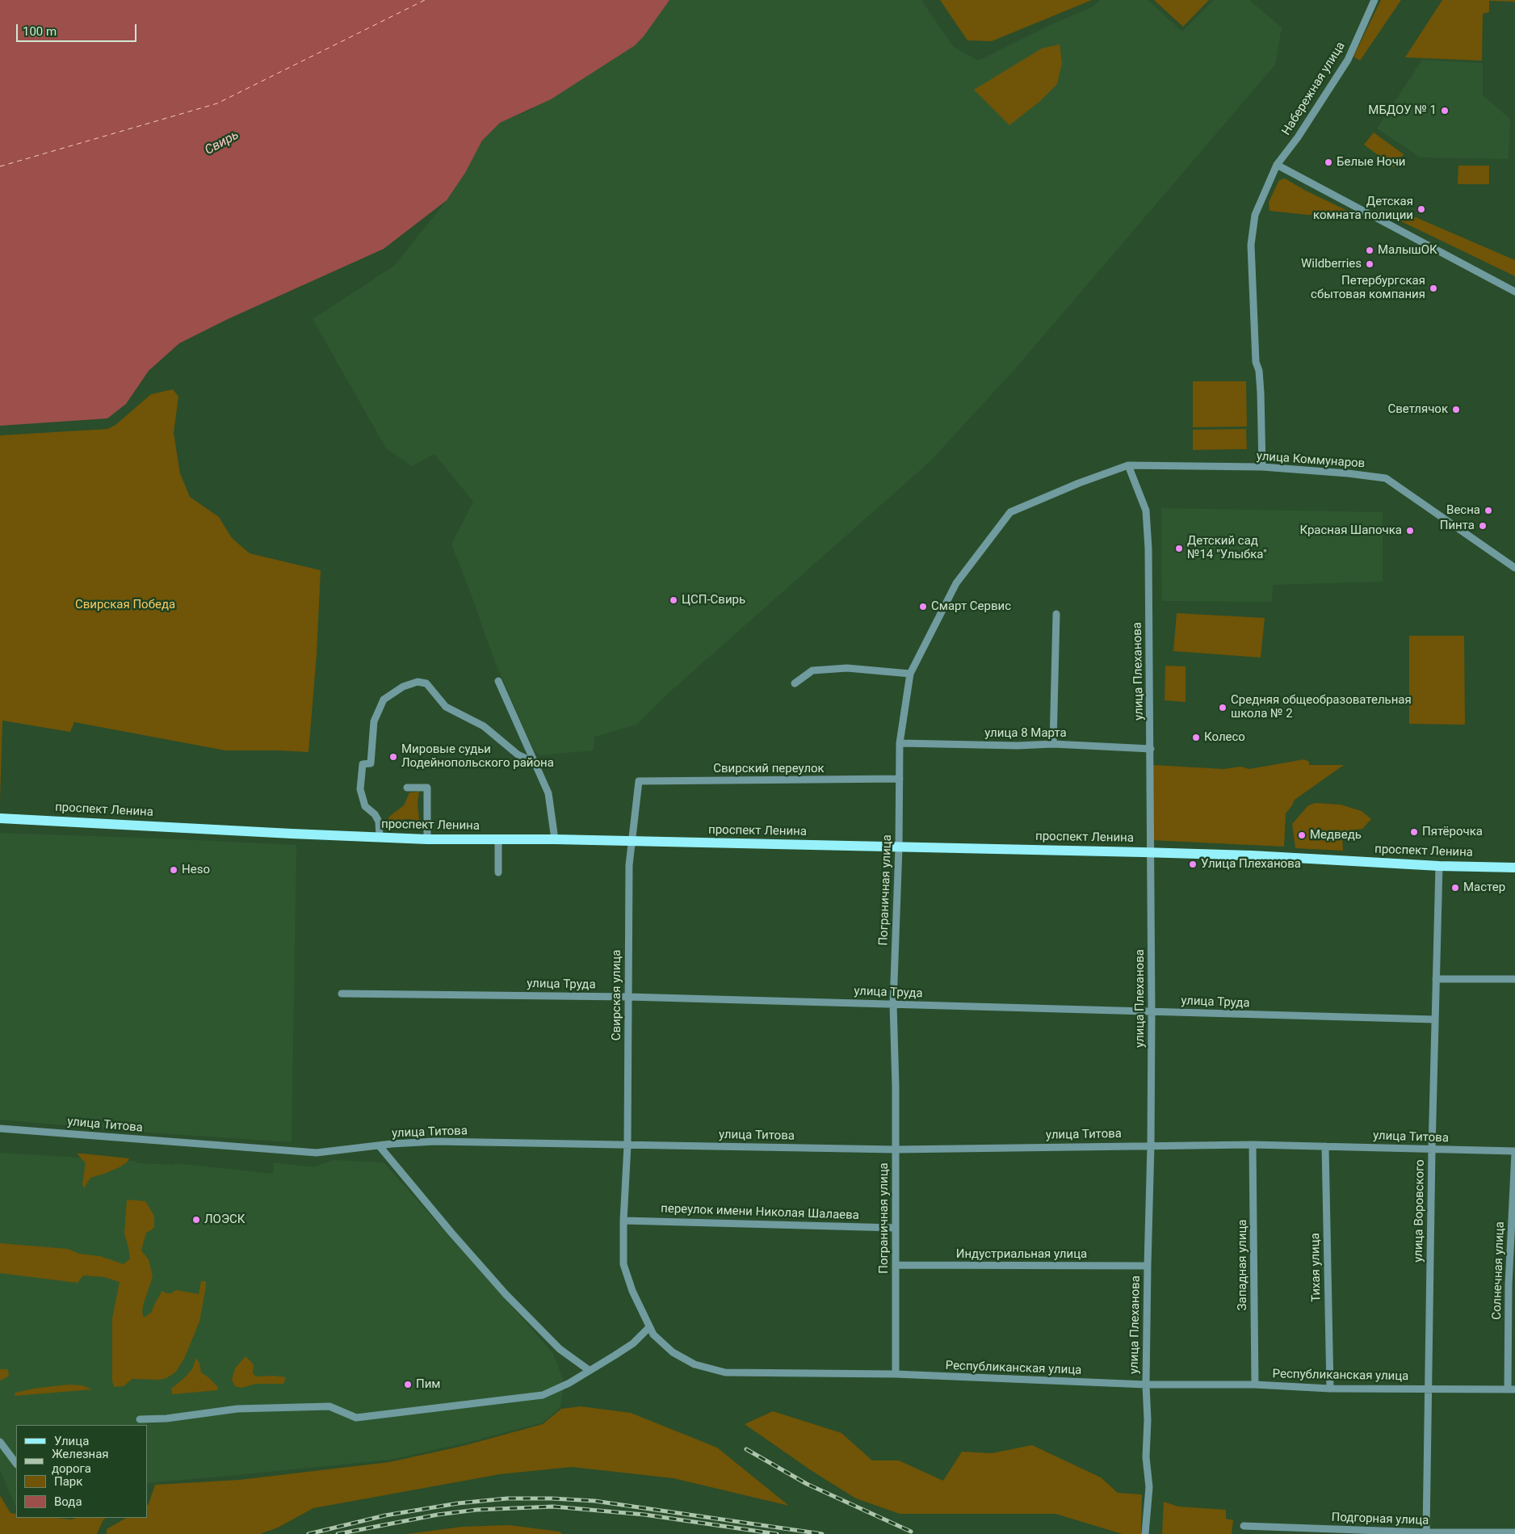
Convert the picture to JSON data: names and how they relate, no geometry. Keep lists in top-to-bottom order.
{
  "streets": {
    "main road": ["проспект Ленина"],
    "street": [
      "Набережная улица",
      "улица Коммунаров",
      "улица Плеханова",
      "улица 8 Марта",
      "Свирский переулок",
      "Пограничная улица",
      "улица Труда",
      "Свирская улица",
      "улица Титова",
      "улица Воровского",
      "переулок имени Николая Шалаева",
      "Индустриальная улица",
      "Западная улица",
      "Тихая улица",
      "Солнечная улица",
      "Республиканская улица",
      "Подгорная улица"
    ]
  },
  "crossings": [
    ["Набережная улица", "улица Коммунаров"],
    ["улица Коммунаров", "улица Плеханова"],
    ["улица Коммунаров", "Пограничная улица"],
    ["улица Плеханова", "улица 8 Марта"],
    ["улица Плеханова", "проспект Ленина"],
    ["улица Плеханова", "улица Труда"],
    ["улица Плеханова", "улица Титова"],
    ["улица Плеханова", "Индустриальная улица"],
    ["улица Плеханова", "Республиканская улица"],
    ["улица 8 Марта", "Пограничная улица"],
    ["Свирский переулок", "Пограничная улица"],
    ["Свирский переулок", "Свирская улица"],
    ["проспект Ленина", "Пограничная улица"],
    ["проспект Ленина", "Свирская улица"],
    ["проспект Ленина", "улица Воровского"],
    ["Пограничная улица", "улица Труда"],
    ["Пограничная улица", "улица Титова"],
    ["Пограничная улица", "переулок имени Николая Шалаева"],
    ["Пограничная улица", "Индустриальная улица"],
    ["Пограничная улица", "Республиканская улица"],
    ["улица Труда", "Свирская улица"],
    ["улица Труда", "улица Воровского"],
    ["Свирская улица", "улица Титова"],
    ["Свирская улица", "Республиканская улица"],
    ["улица Титова", "улица Воровского"],
    ["улица Титова", "Западная улица"],
    ["улица Титова", "Тихая улица"],
    ["улица Титова", "Солнечная улица"],
    ["улица Воровского", "Республиканская улица"],
    ["улица Воровского", "Подгорная улица"],
    ["переулок имени Николая Шалаева", "Республиканская улица"],
    ["Западная улица", "Республиканская улица"],
    ["Тихая улица", "Республиканская улица"],
    ["Солнечная улица", "Республиканская улица"]
  ],
  "water": ["Свирь"],
  "parks": ["Свирская Победа"],
  "places": [
    "МБДОУ № 1",
    "Белые Ночи",
    "Детская комната полиции",
    "МалышОК",
    "Wildberries",
    "Петербургская сбытовая компания",
    "Светлячок",
    "Весна",
    "Пинта",
    "Красная Шапочка",
    "Детский сад №14 \"Улыбка\"",
    "ЦСП-Свирь",
    "Смарт Сервис",
    "Средняя общеобразовательная школа № 2",
    "Колесо",
    "Мировые судьи Лодейнопольского района",
    "Пятёрочка",
    "Медведь",
    "Улица Плеханова",
    "Heso",
    "Мастер",
    "ЛОЭСК",
    "Пим"
  ],
  "legend": [
    "Улица",
    "Железная дорога",
    "Парк",
    "Вода"
  ],
  "scale_bar": "100 m"
}
